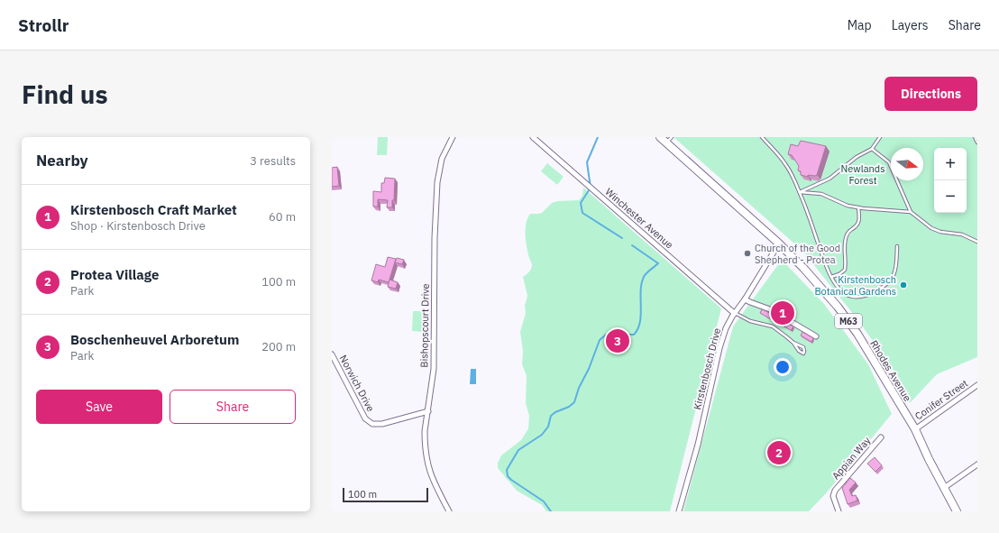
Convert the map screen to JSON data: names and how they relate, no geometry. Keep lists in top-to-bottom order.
{
  "streets": {
    "main road": ["M63", "Rhodes Avenue"],
    "street": [
      "Winchester Avenue",
      "Bishopscourt Drive",
      "Kirstenbosch Drive",
      "Norwich Drive",
      "Conifer Street",
      "Appian Way"
    ]
  },
  "crossings": [
    ["Winchester Avenue", "Kirstenbosch Drive"],
    ["Bishopscourt Drive", "Norwich Drive"],
    ["Kirstenbosch Drive", "Rhodes Avenue"],
    ["Rhodes Avenue", "Conifer Street"]
  ],
  "parks": ["Newlands Forest"],
  "places": ["Church of the Good Shepherd - Protea", "Kirstenbosch Botanical Gardens"],
  "scale_bar": "100 m",
  "north": "right",
  "page": {
    "header": "Strollr",
    "nav": ["Map", "Layers", "Share"],
    "buttons": [
      "Directions",
      ["Save", "Share"]
    ],
    "title": "Find us",
    "heading": ["Nearby", "3 results"],
    "map_buttons": ["+", "−"],
    "list": [
      {
        "mark": "1",
        "name": "Kirstenbosch Craft Market",
        "note": "Shop · Kirstenbosch Drive",
        "value": "60 m"
      },
      {
        "mark": "2",
        "name": "Protea Village",
        "note": "Park",
        "value": "100 m"
      },
      {
        "mark": "3",
        "name": "Boschenheuvel Arboretum",
        "note": "Park",
        "value": "200 m"
      }
    ],
    "pins": ["1", "3", "2"],
    "scale": "100 m"
  }
}
